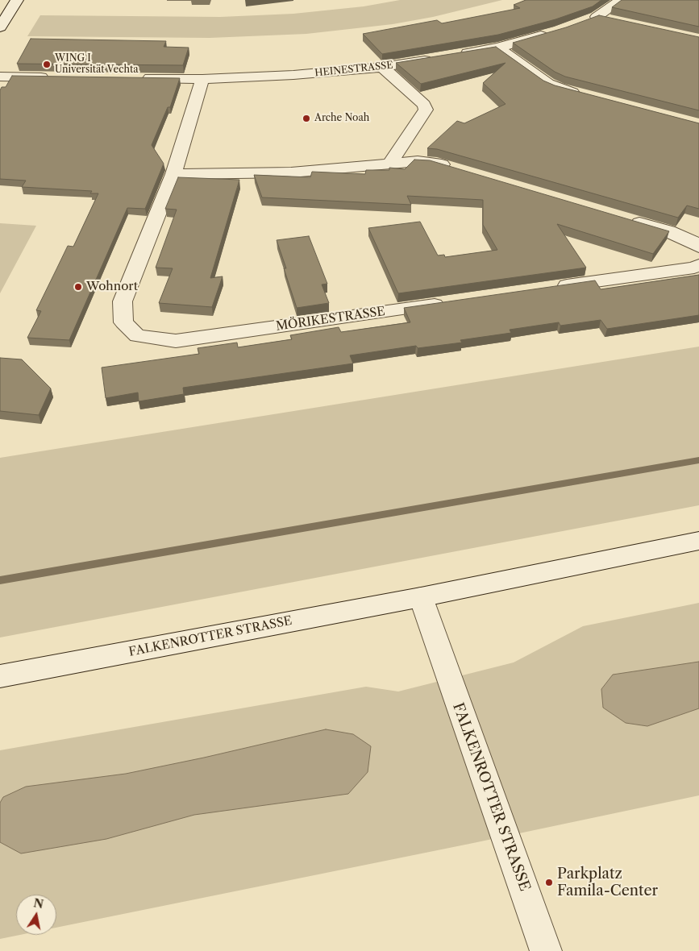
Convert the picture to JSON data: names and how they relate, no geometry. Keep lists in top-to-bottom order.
{
  "streets": {
    "street": ["HEINESTRASSE", "MÖRIKESTRASSE", "FALKENROTTER STRASSE"]
  },
  "crossings": [
    ["HEINESTRASSE", "MÖRIKESTRASSE"]
  ],
  "places": [
    "WING I Universität Vechta",
    "Arche Noah",
    "Wohnort",
    "Parkplatz Famila-Center"
  ],
  "north": "top"
}
